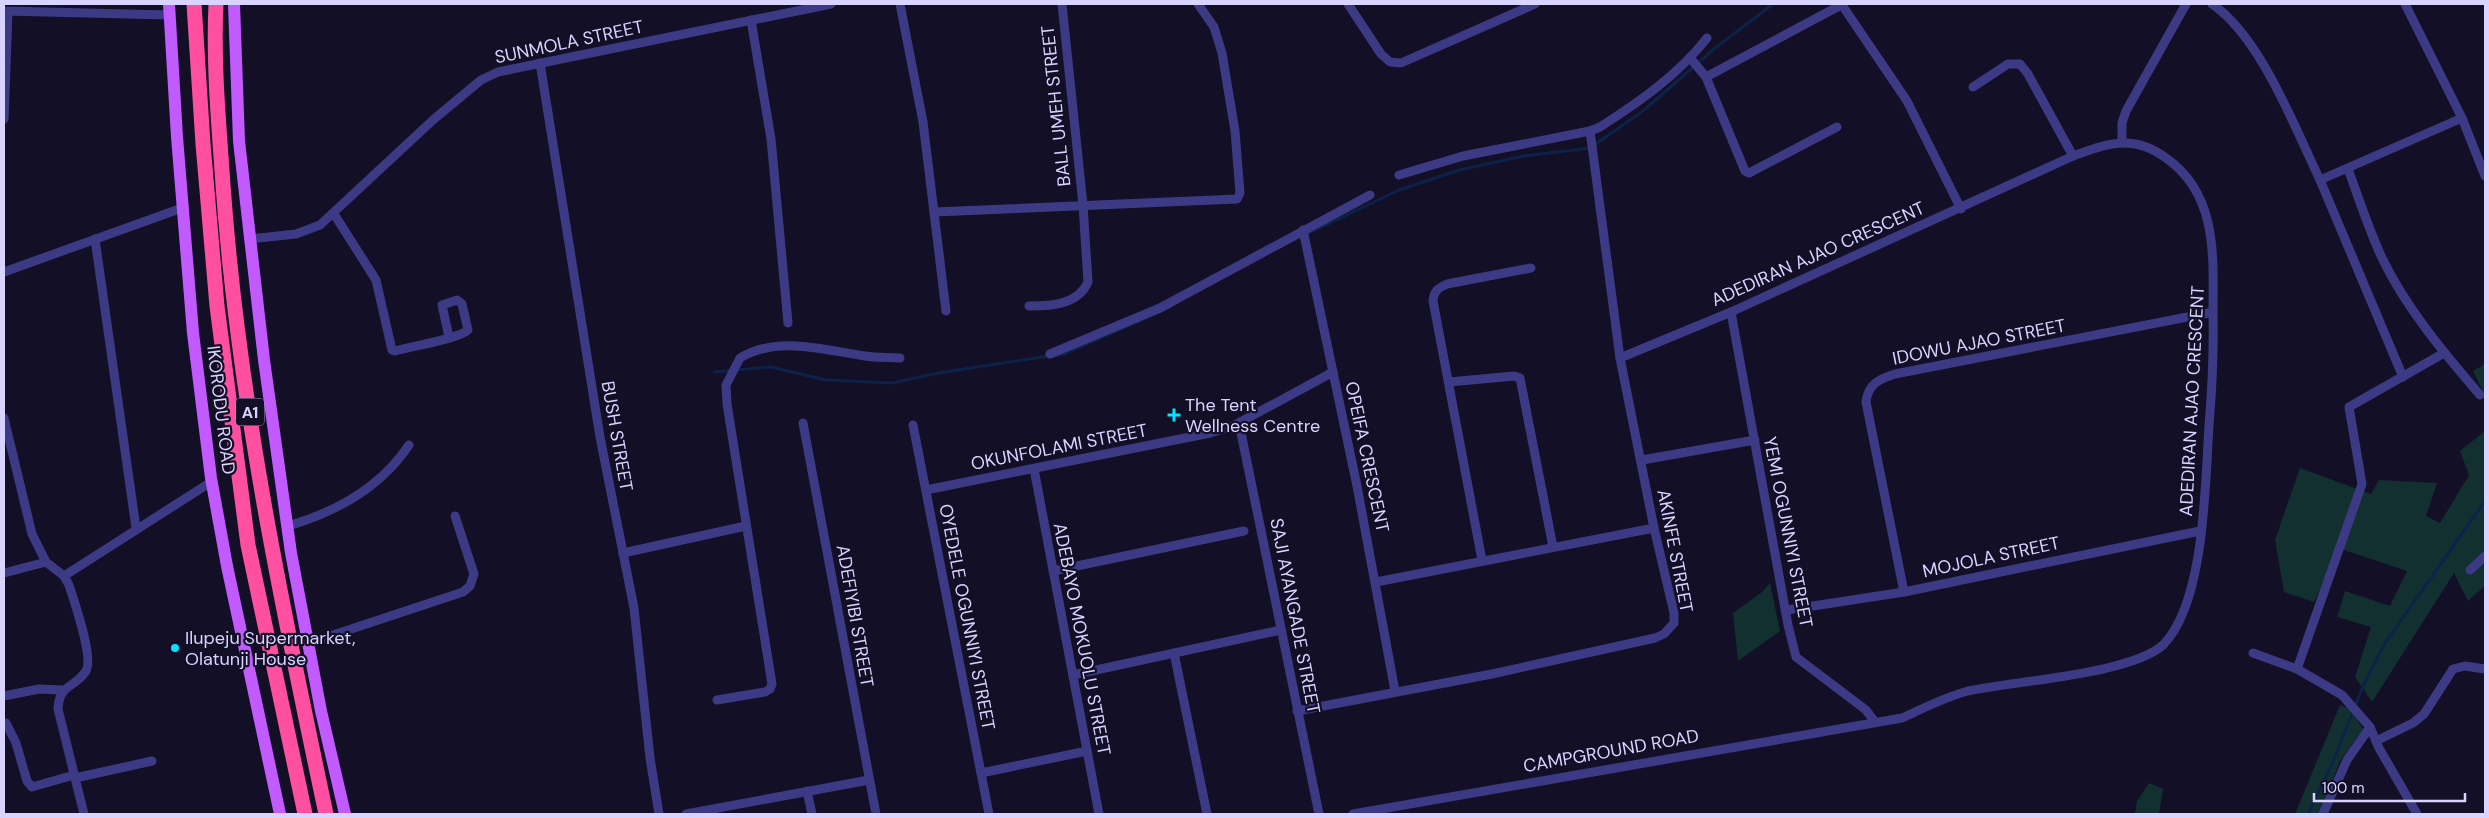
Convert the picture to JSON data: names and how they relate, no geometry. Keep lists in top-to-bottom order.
{
  "streets": {
    "highway": ["IKORODU ROAD", "A1"],
    "street": [
      "SUNMOLA STREET",
      "BALL UMEH STREET",
      "ADEDIRAN AJAO CRESCENT",
      "IDOWU AJAO STREET",
      "BUSH STREET",
      "OKUNFOLAMI STREET",
      "OPEIFA CRESCENT",
      "YEMI OGUNNIYI STREET",
      "AKINFE STREET",
      "MOJOLA STREET",
      "ADEFIYIBI STREET",
      "SAJI AYANGADE STREET",
      "OYEDELE OGUNNIYI STREET",
      "ADEBAYO MOKUOLU STREET",
      "CAMPGROUND ROAD"
    ]
  },
  "crossings": [
    ["SUNMOLA STREET", "BUSH STREET"],
    ["ADEDIRAN AJAO CRESCENT", "IDOWU AJAO STREET"],
    ["ADEDIRAN AJAO CRESCENT", "YEMI OGUNNIYI STREET"],
    ["ADEDIRAN AJAO CRESCENT", "AKINFE STREET"],
    ["ADEDIRAN AJAO CRESCENT", "MOJOLA STREET"],
    ["ADEDIRAN AJAO CRESCENT", "CAMPGROUND ROAD"],
    ["IDOWU AJAO STREET", "MOJOLA STREET"],
    ["OKUNFOLAMI STREET", "OPEIFA CRESCENT"],
    ["OKUNFOLAMI STREET", "SAJI AYANGADE STREET"],
    ["OKUNFOLAMI STREET", "OYEDELE OGUNNIYI STREET"],
    ["OKUNFOLAMI STREET", "ADEBAYO MOKUOLU STREET"],
    ["OPEIFA CRESCENT", "AKINFE STREET"],
    ["YEMI OGUNNIYI STREET", "MOJOLA STREET"],
    ["YEMI OGUNNIYI STREET", "CAMPGROUND ROAD"],
    ["AKINFE STREET", "SAJI AYANGADE STREET"]
  ],
  "places": {
    "health": ["The Tent Wellness Centre"],
    "other": ["Ilupeju Supermarket, Olatunji House"]
  },
  "scale_bar": "100 m"
}
